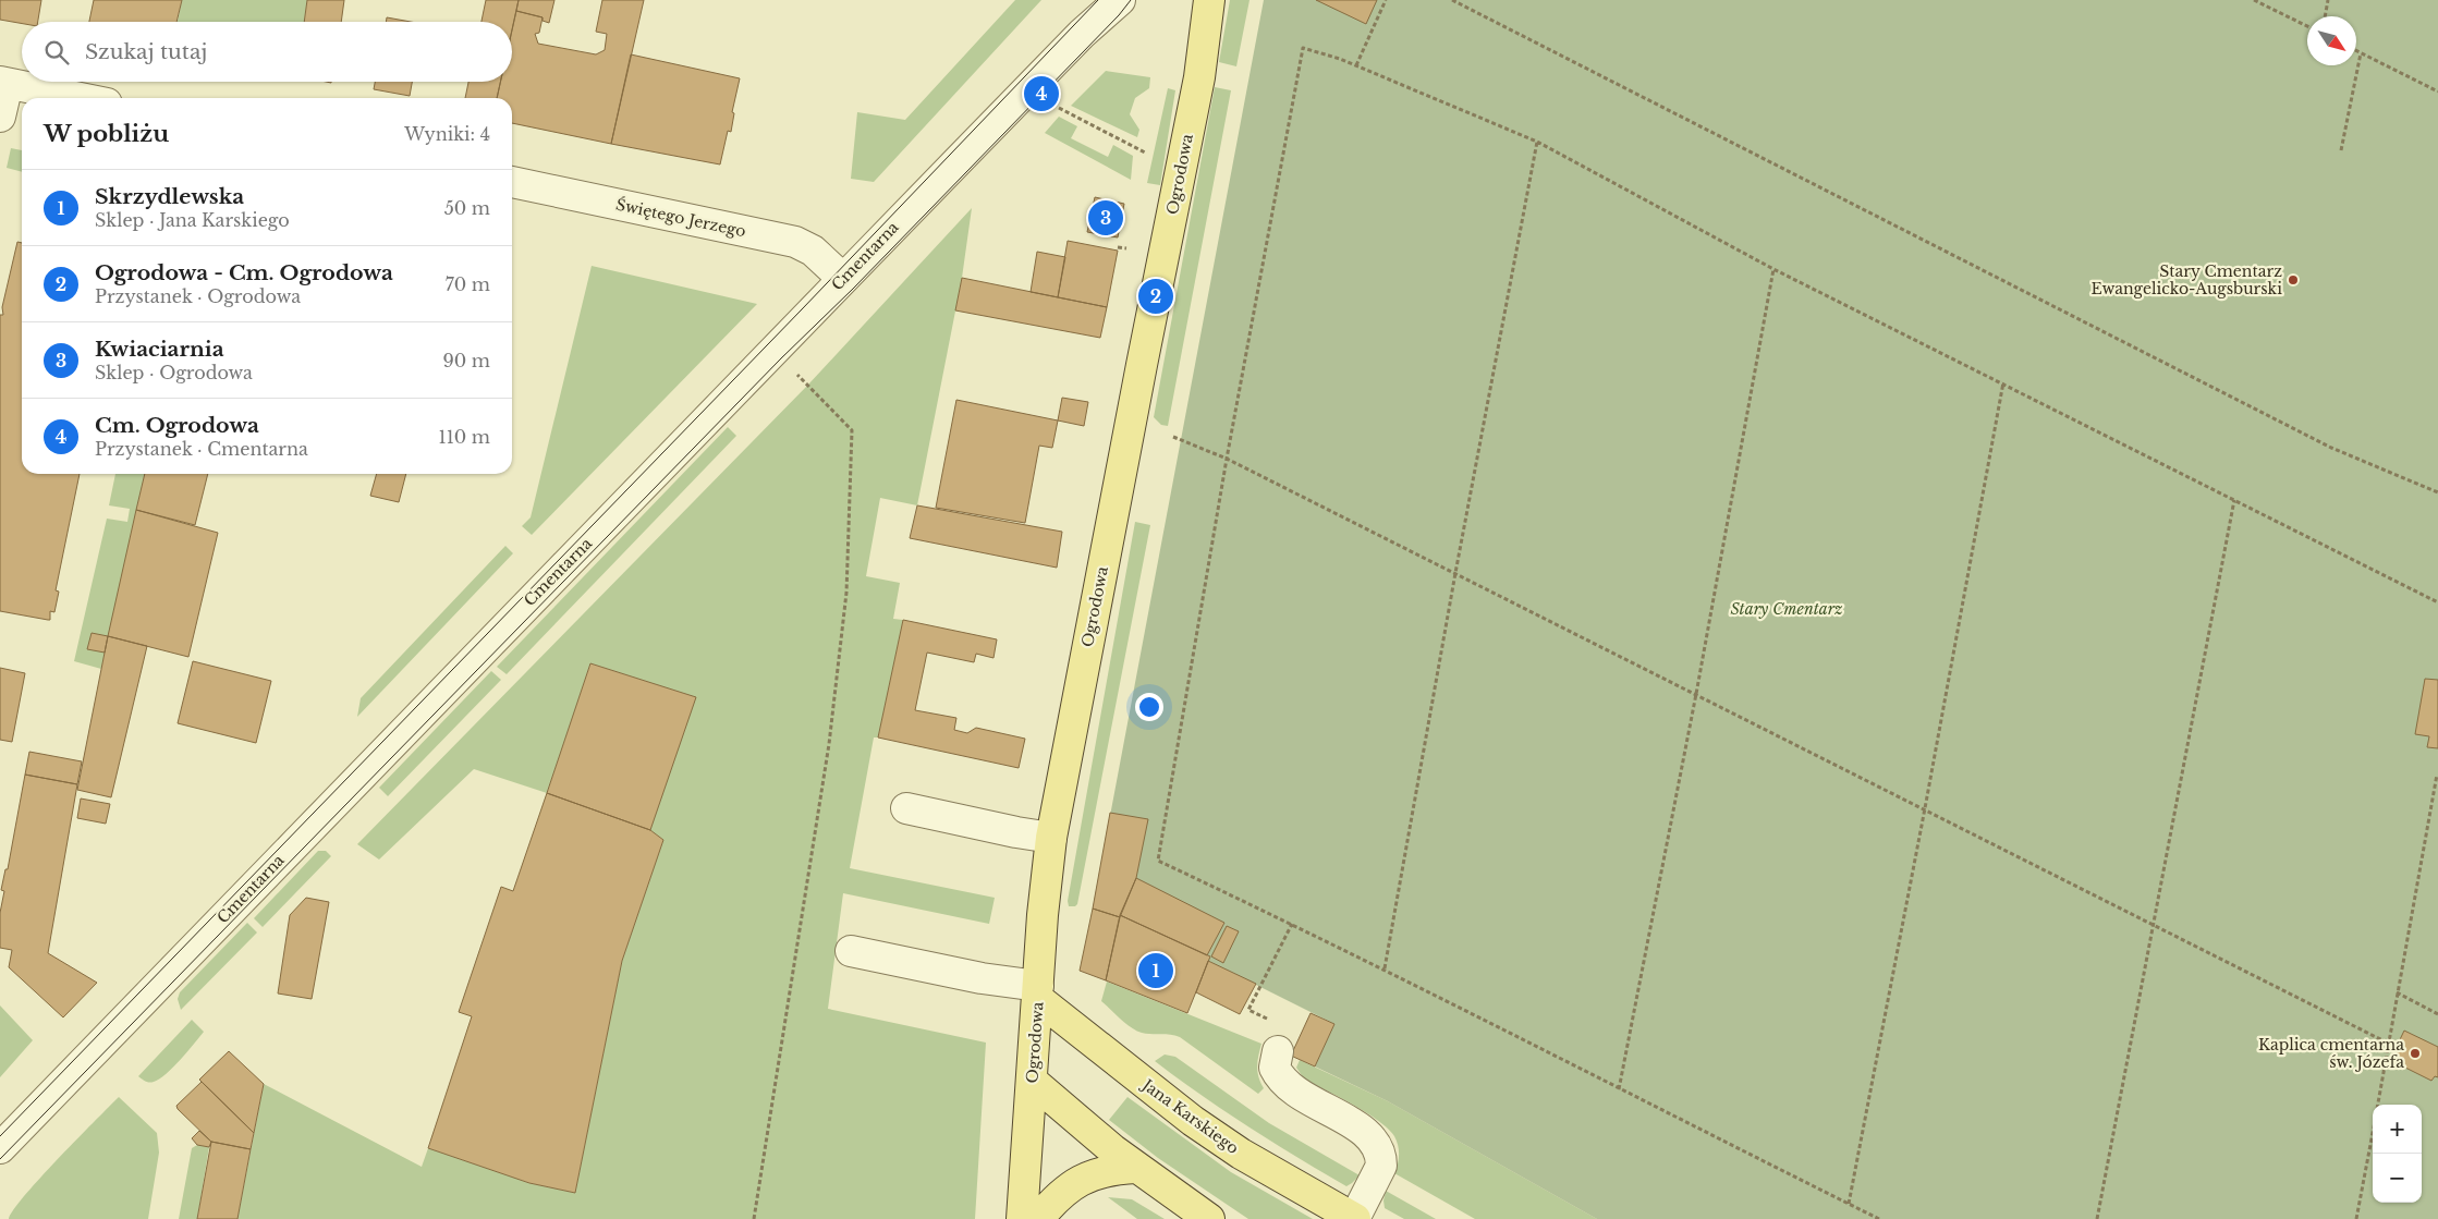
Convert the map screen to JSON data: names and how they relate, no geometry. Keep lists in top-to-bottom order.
{
  "streets": {
    "main road": ["Ogrodowa", "Jana Karskiego"],
    "street": ["Świętego Jerzego", "Cmentarna"]
  },
  "crossings": [
    ["Ogrodowa", "Jana Karskiego"],
    ["Świętego Jerzego", "Cmentarna"]
  ],
  "parks": ["Stary Cmentarz"],
  "places": ["Stary Cmentarz Ewangelicko-Augsburski", "Kaplica cmentarna św. Józefa"],
  "north": "bottom right",
  "page": {
    "search": "Szukaj tutaj",
    "pins": [
      "4",
      "3",
      "2",
      "1"
    ],
    "heading": ["W pobliżu", "Wyniki: 4"],
    "list": [
      {
        "mark": "1",
        "name": "Skrzydlewska",
        "note": "Sklep · Jana Karskiego",
        "value": "50 m"
      },
      {
        "mark": "2",
        "name": "Ogrodowa - Cm. Ogrodowa",
        "note": "Przystanek · Ogrodowa",
        "value": "70 m"
      },
      {
        "mark": "3",
        "name": "Kwiaciarnia",
        "note": "Sklep · Ogrodowa",
        "value": "90 m"
      },
      {
        "mark": "4",
        "name": "Cm. Ogrodowa",
        "note": "Przystanek · Cmentarna",
        "value": "110 m"
      }
    ],
    "map_buttons": ["+", "−"]
  }
}
